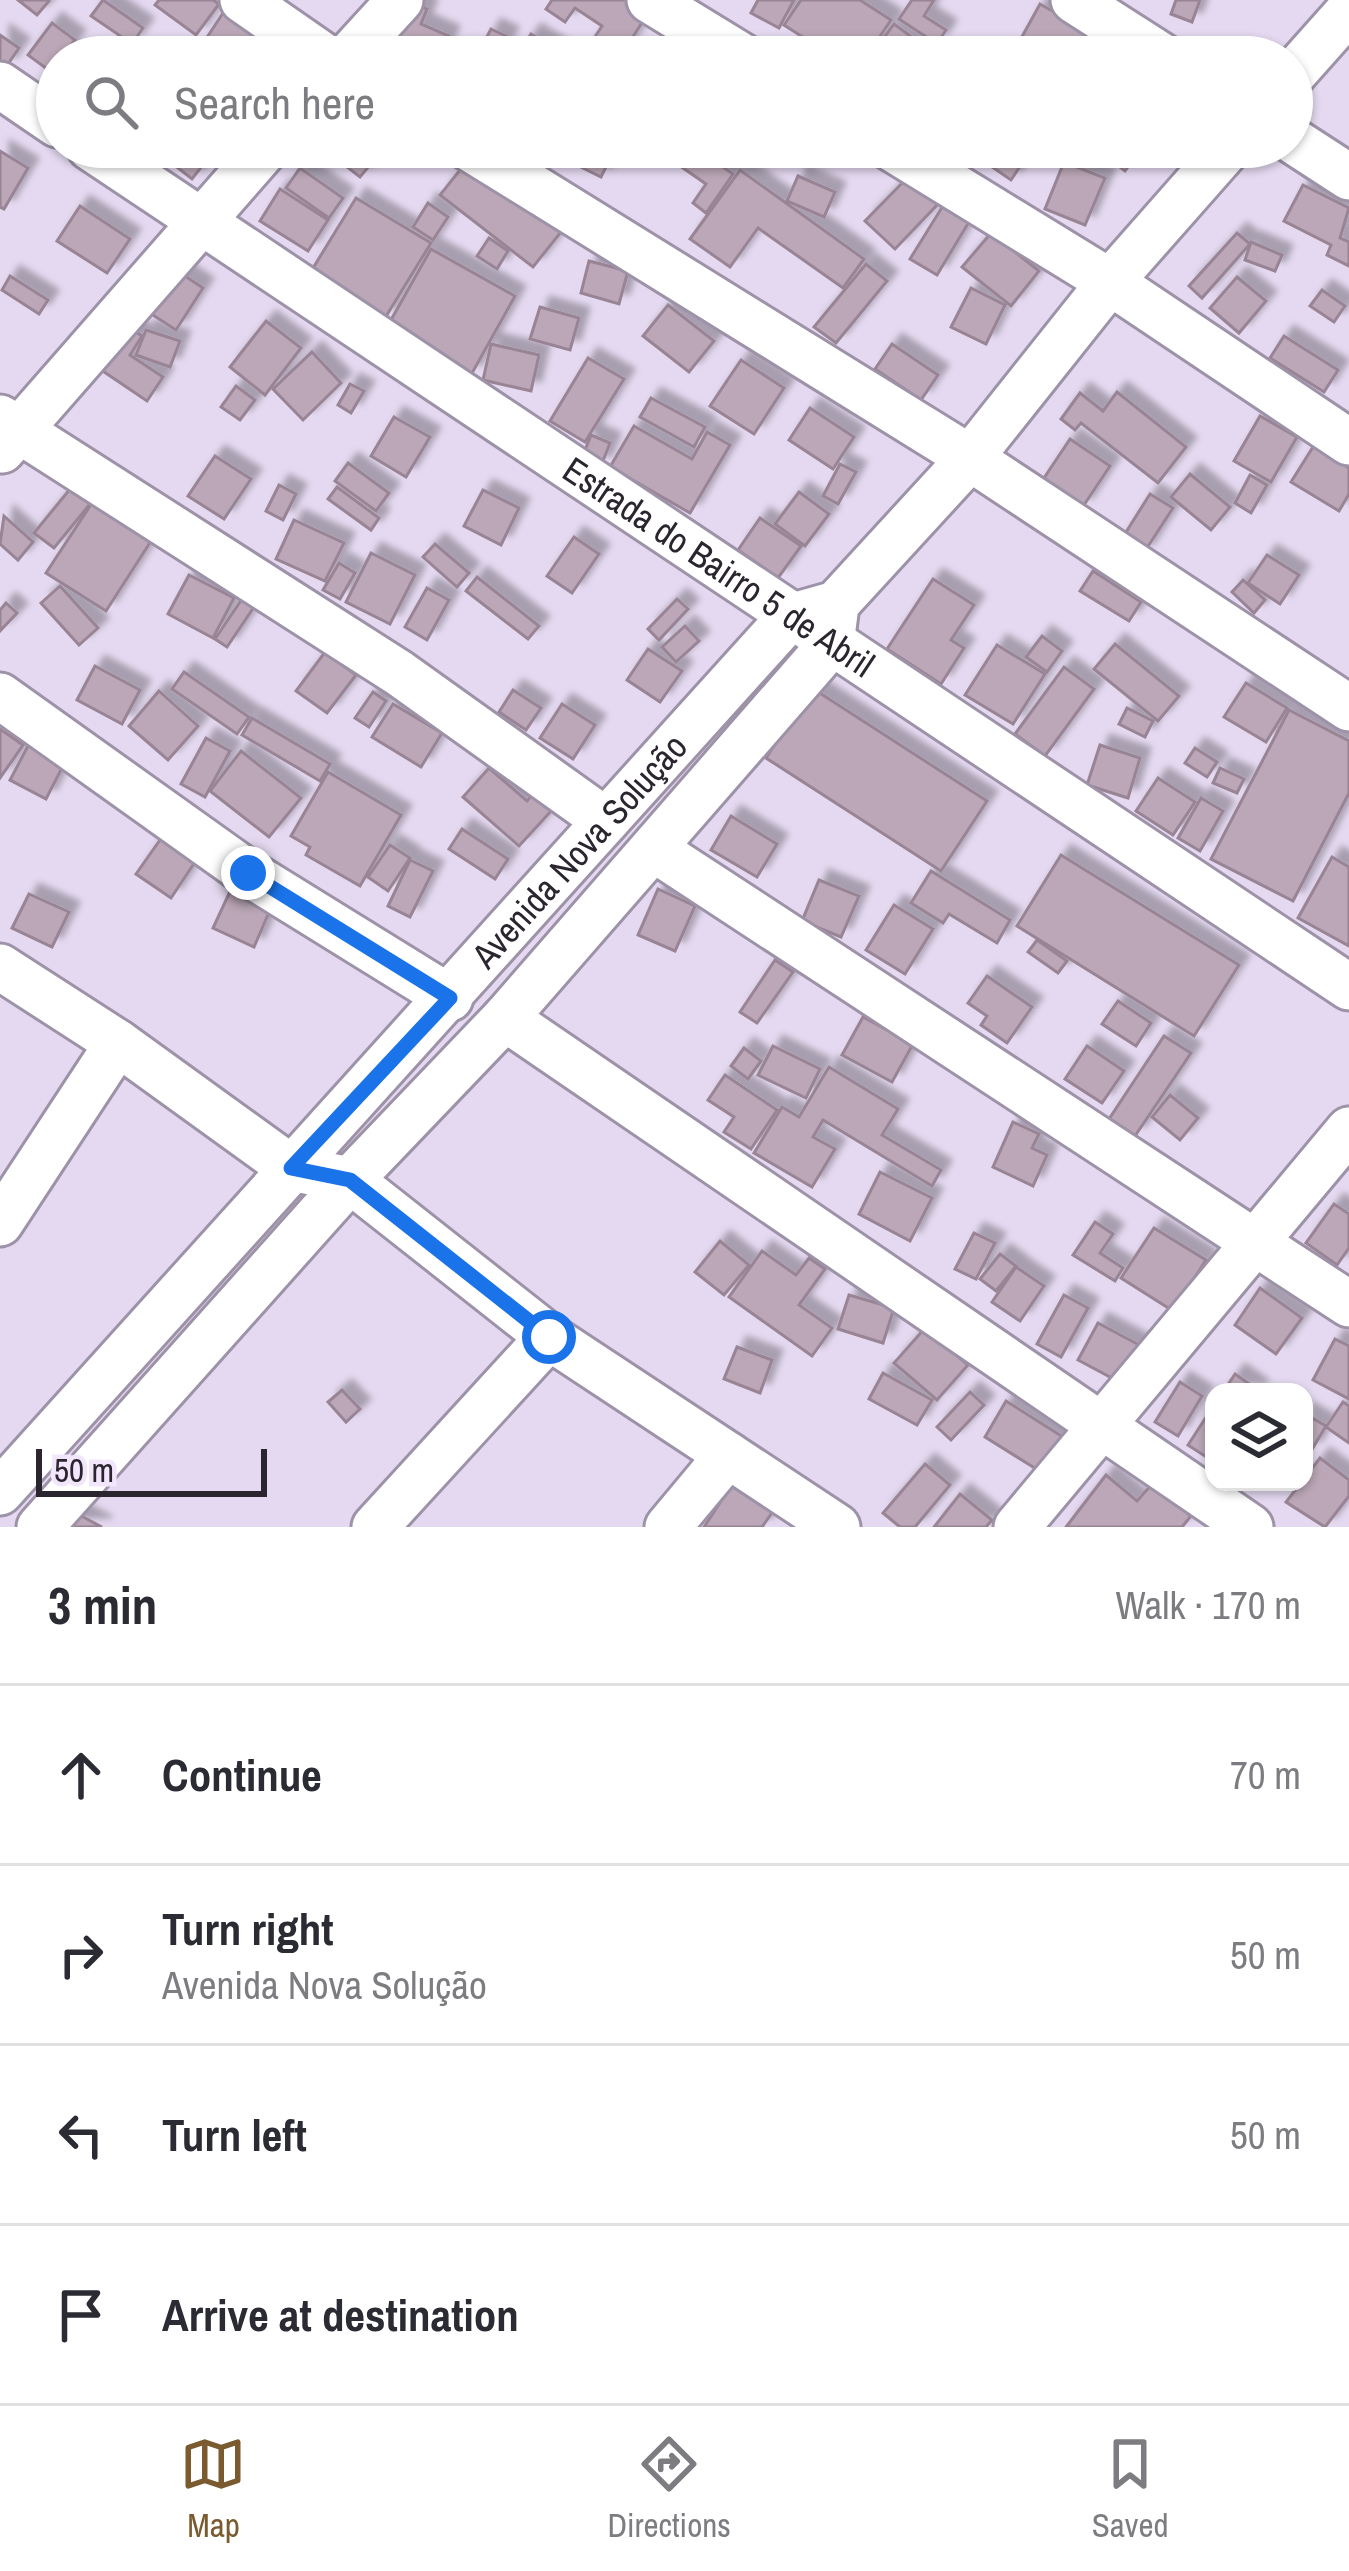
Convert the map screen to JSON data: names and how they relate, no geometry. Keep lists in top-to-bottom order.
{
  "streets": {
    "street": ["Estrada do Bairro 5 de Abril", "Avenida Nova Solução"]
  },
  "crossings": [
    ["Estrada do Bairro 5 de Abril", "Avenida Nova Solução"]
  ],
  "scale_bar": "50 m",
  "page": {
    "search": "Search here",
    "scale": "50 m",
    "heading": ["3 min", "Walk · 170 m"],
    "list": [
      ["Continue", "70 m"],
      ["Turn right", "Avenida Nova Solução", "50 m"],
      ["Turn left", "50 m"],
      "Arrive at destination"
    ],
    "nav": ["Map", "Directions", "Saved"]
  }
}
